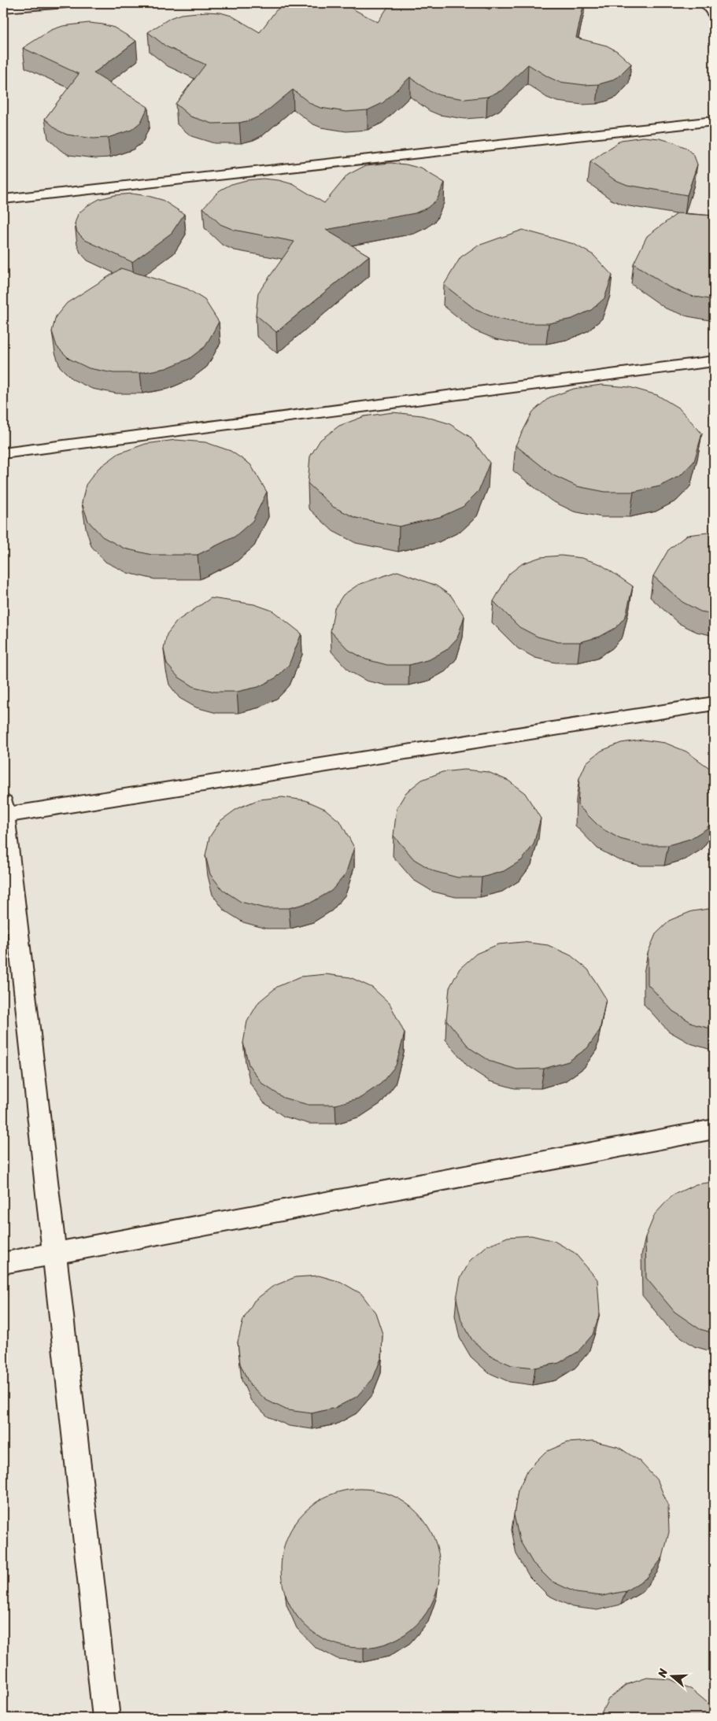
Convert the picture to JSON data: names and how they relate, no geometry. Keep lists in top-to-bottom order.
{
  "north": "left"
}
